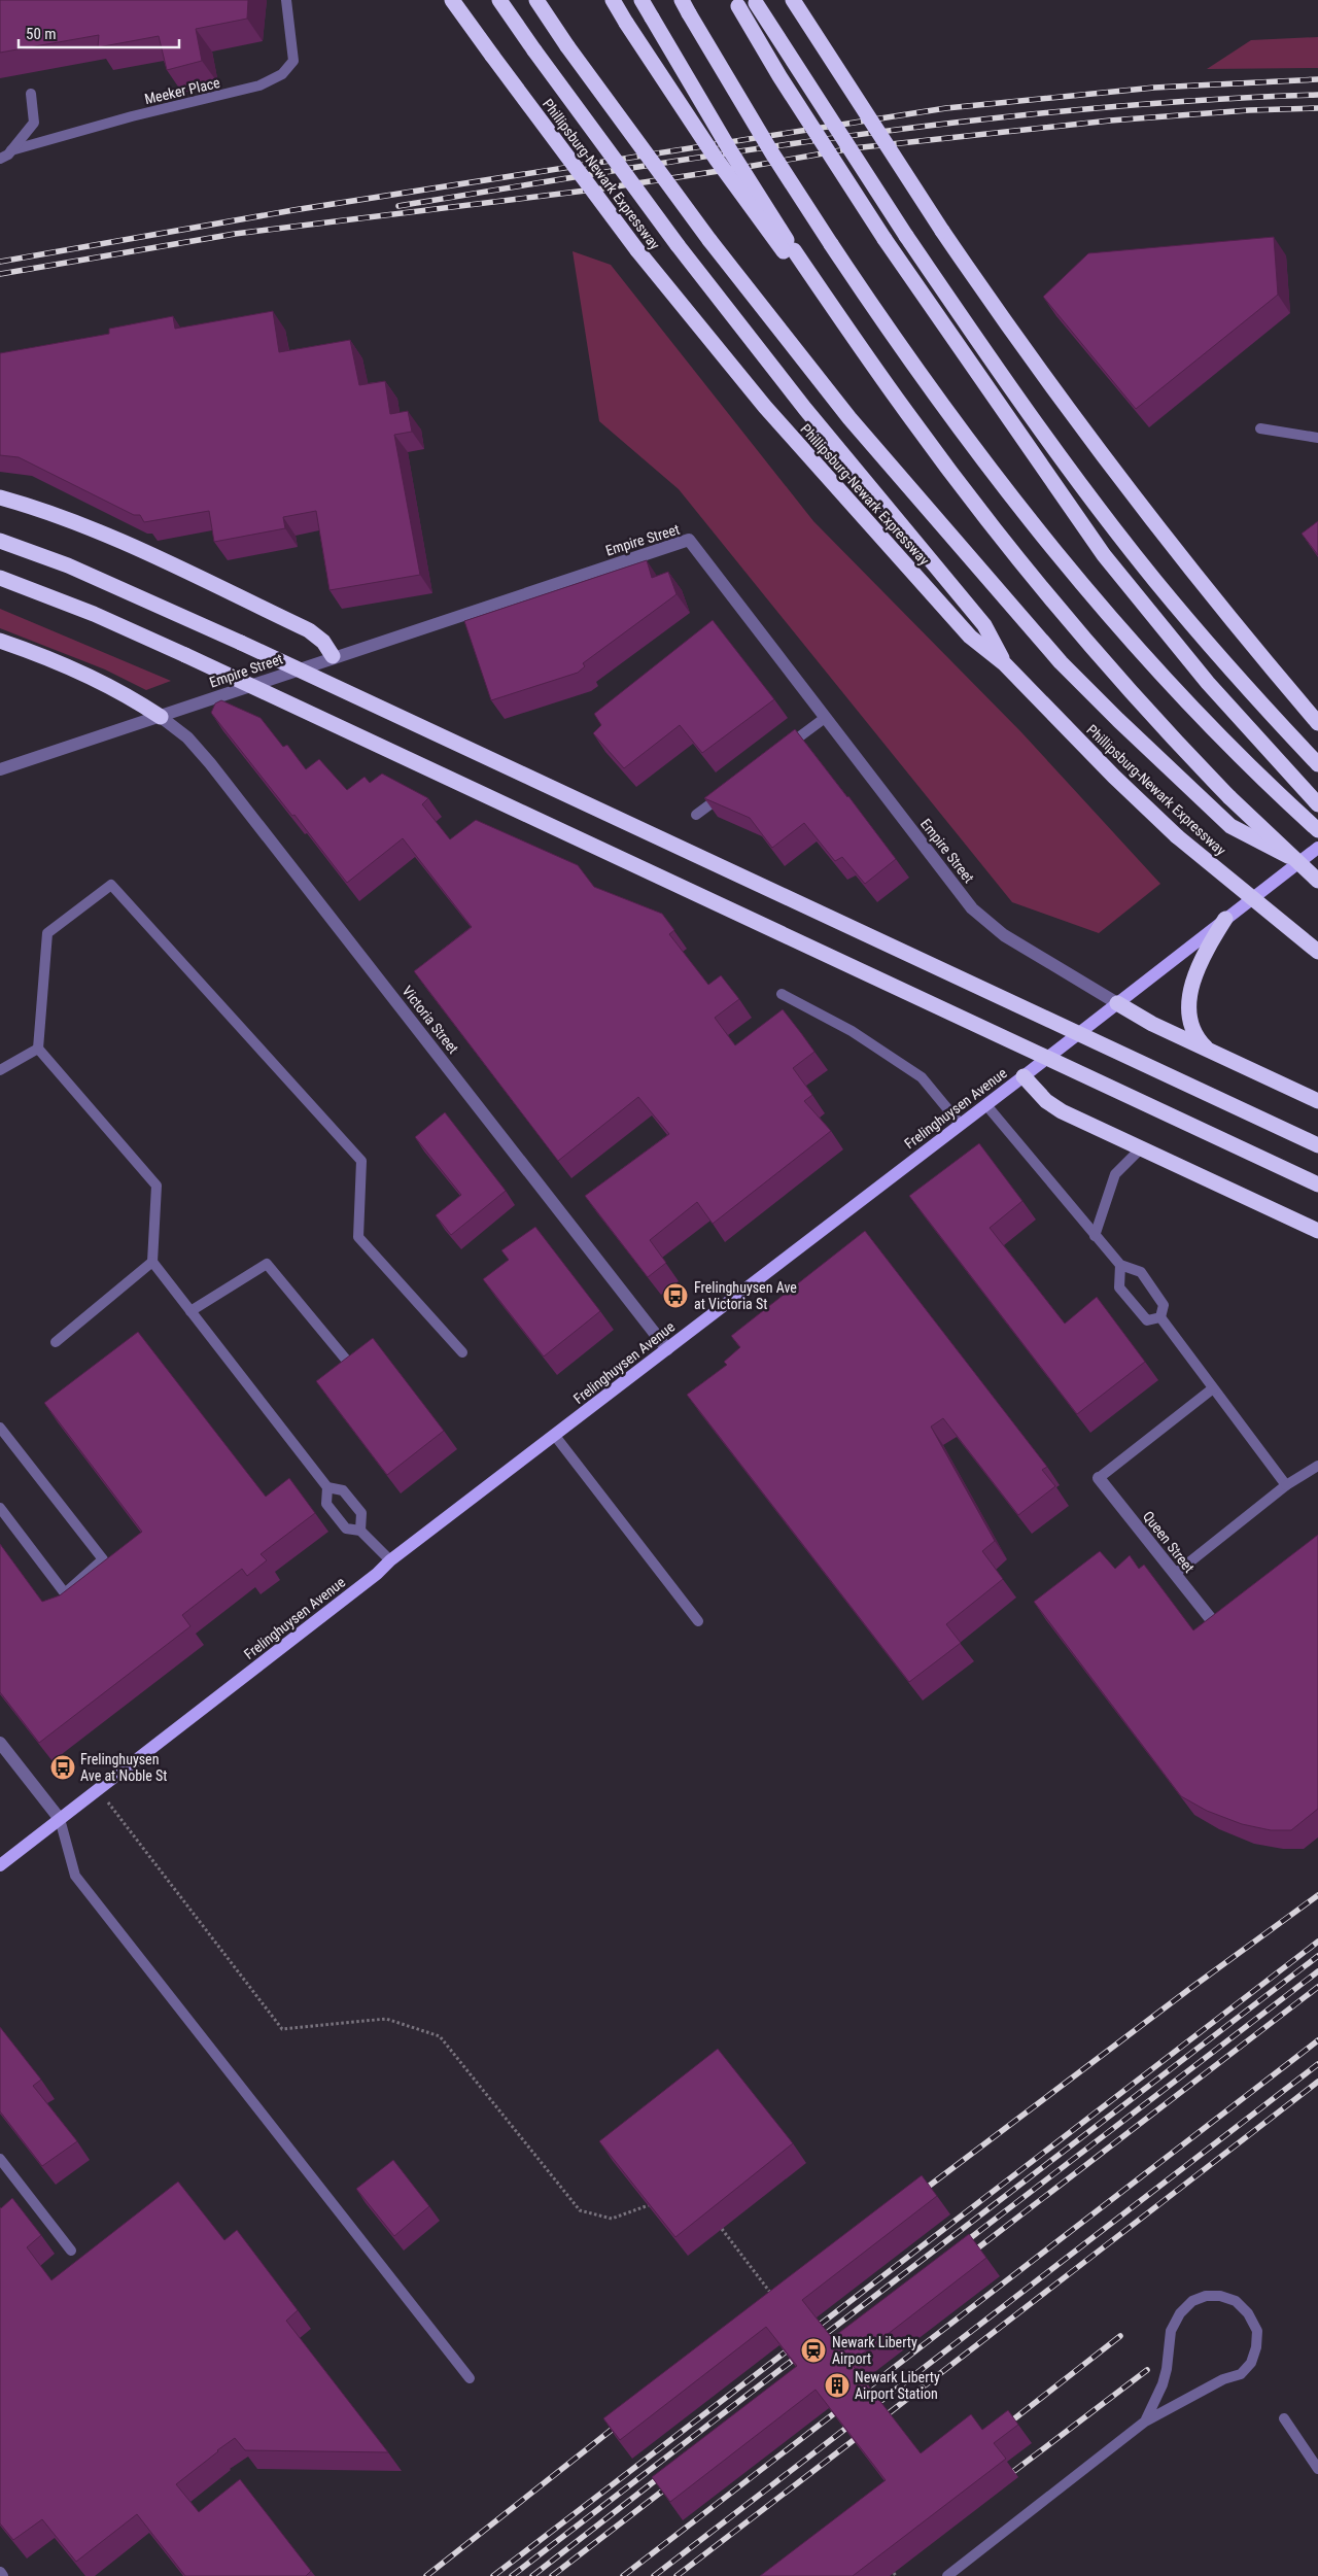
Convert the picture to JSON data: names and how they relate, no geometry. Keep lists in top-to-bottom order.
{
  "streets": {
    "highway": ["Phillipsburg-Newark Expressway"],
    "main road": ["Frelinghuysen Avenue"],
    "street": ["Empire Street", "Victoria Street", "Queen Street"],
    "lane": ["Meeker Place"]
  },
  "crossings": [
    ["Empire Street", "Victoria Street"],
    ["Empire Street", "Frelinghuysen Avenue"],
    ["Victoria Street", "Frelinghuysen Avenue"]
  ],
  "places": {
    "bus stop": ["Frelinghuysen Ave at Victoria St", "Frelinghuysen Ave at Noble St"],
    "station": ["Newark Liberty Airport"],
    "building": ["Newark Liberty Airport Station"]
  },
  "scale_bar": "50 m"
}
